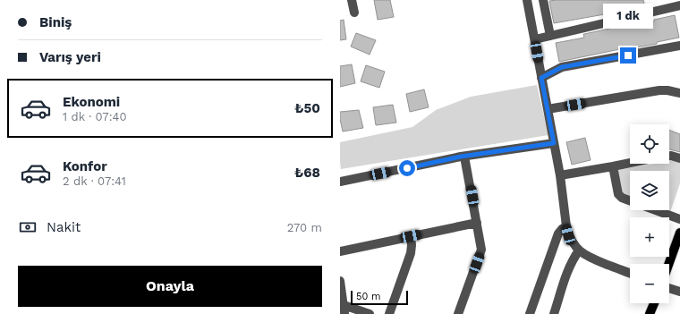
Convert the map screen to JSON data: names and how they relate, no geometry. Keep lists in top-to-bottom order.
{
  "scale_bar": "50 m",
  "page": {
    "banner": ["Biniş", "Varış yeri"],
    "bubble": "1 dk",
    "list": [
      {
        "name": "Ekonomi",
        "note": "1 dk · 07:40",
        "value": "₺50"
      },
      {
        "name": "Konfor",
        "note": "2 dk · 07:41",
        "value": "₺68"
      }
    ],
    "map_buttons": ["+", "−"],
    "pay": ["Nakit", "270 m"],
    "buttons": "Onayla",
    "scale": "50 m"
  }
}
